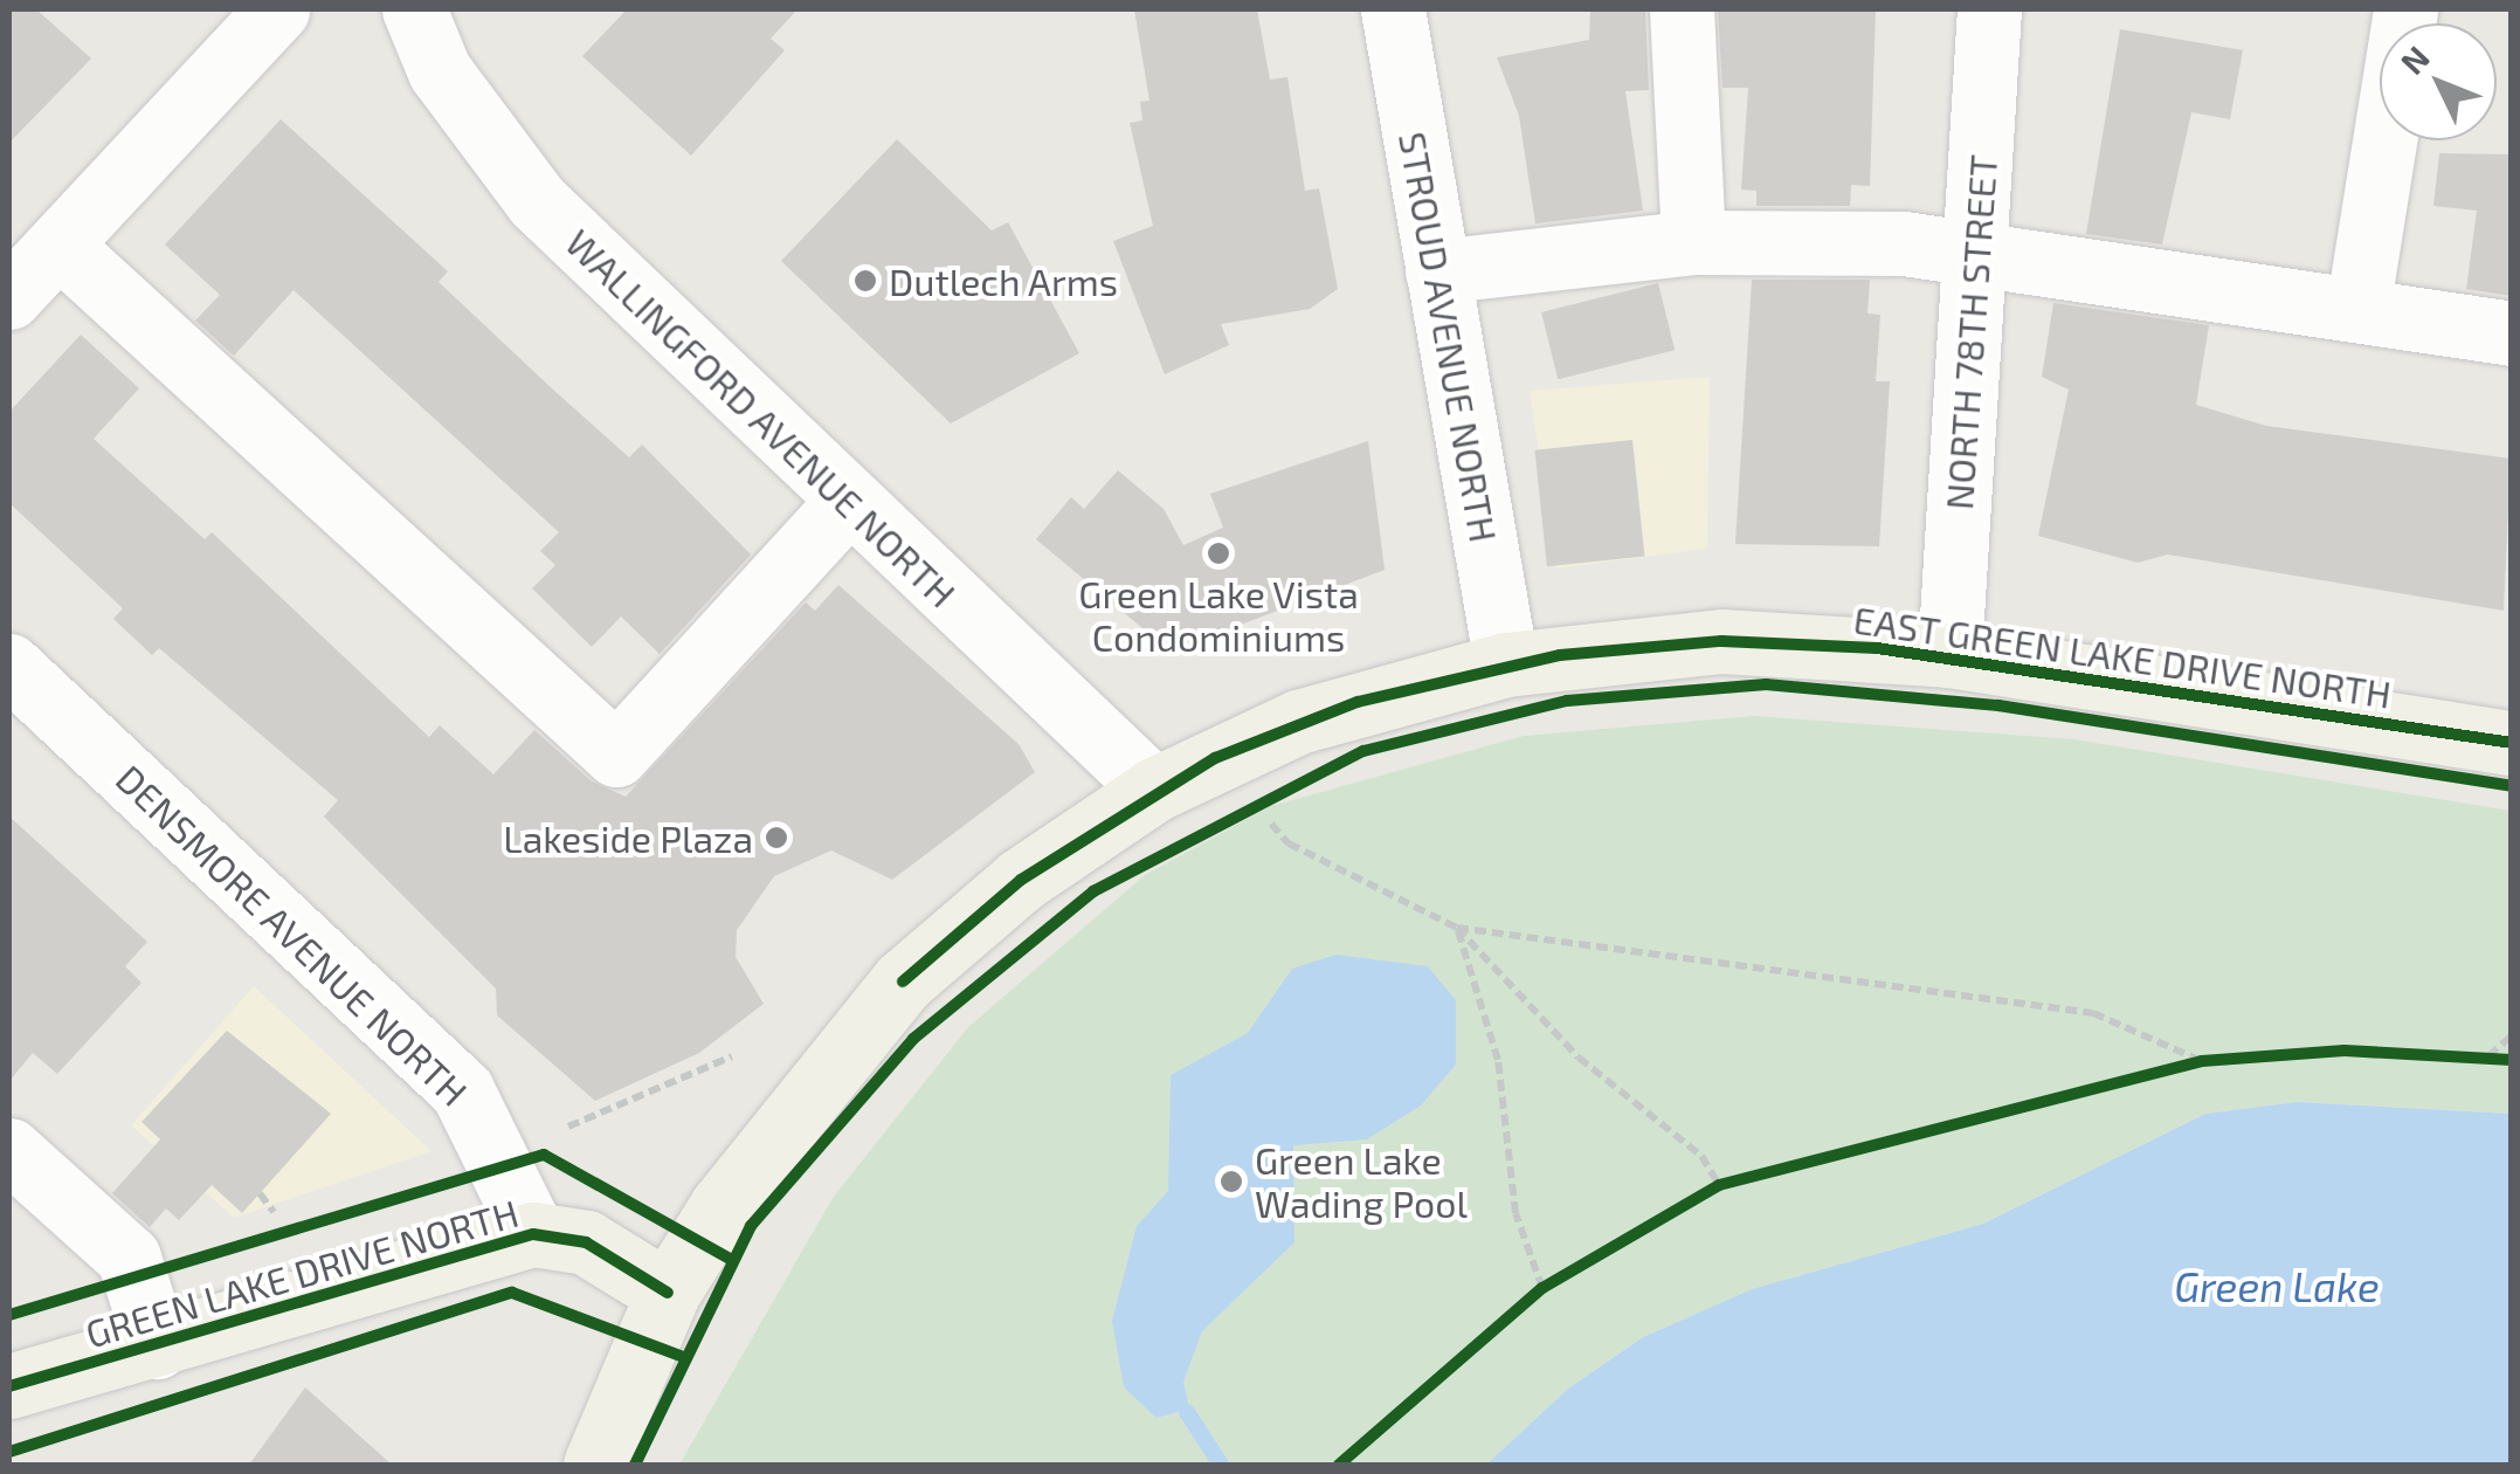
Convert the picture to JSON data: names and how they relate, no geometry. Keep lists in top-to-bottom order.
{
  "streets": {
    "main road": ["EAST GREEN LAKE DRIVE NORTH", "GREEN LAKE DRIVE NORTH"],
    "street": [
      "NORTH 78TH STREET",
      "STROUD AVENUE NORTH",
      "WALLINGFORD AVENUE NORTH",
      "DENSMORE AVENUE NORTH"
    ]
  },
  "crossings": [
    ["NORTH 78TH STREET", "EAST GREEN LAKE DRIVE NORTH"],
    ["STROUD AVENUE NORTH", "EAST GREEN LAKE DRIVE NORTH"],
    ["WALLINGFORD AVENUE NORTH", "EAST GREEN LAKE DRIVE NORTH"],
    ["EAST GREEN LAKE DRIVE NORTH", "GREEN LAKE DRIVE NORTH"],
    ["DENSMORE AVENUE NORTH", "GREEN LAKE DRIVE NORTH"]
  ],
  "water": ["Green Lake"],
  "places": [
    "Dutlech Arms",
    "Green Lake Vista Condominiums",
    "Lakeside Plaza",
    "Green Lake Wading Pool"
  ],
  "north": "top left"
}
